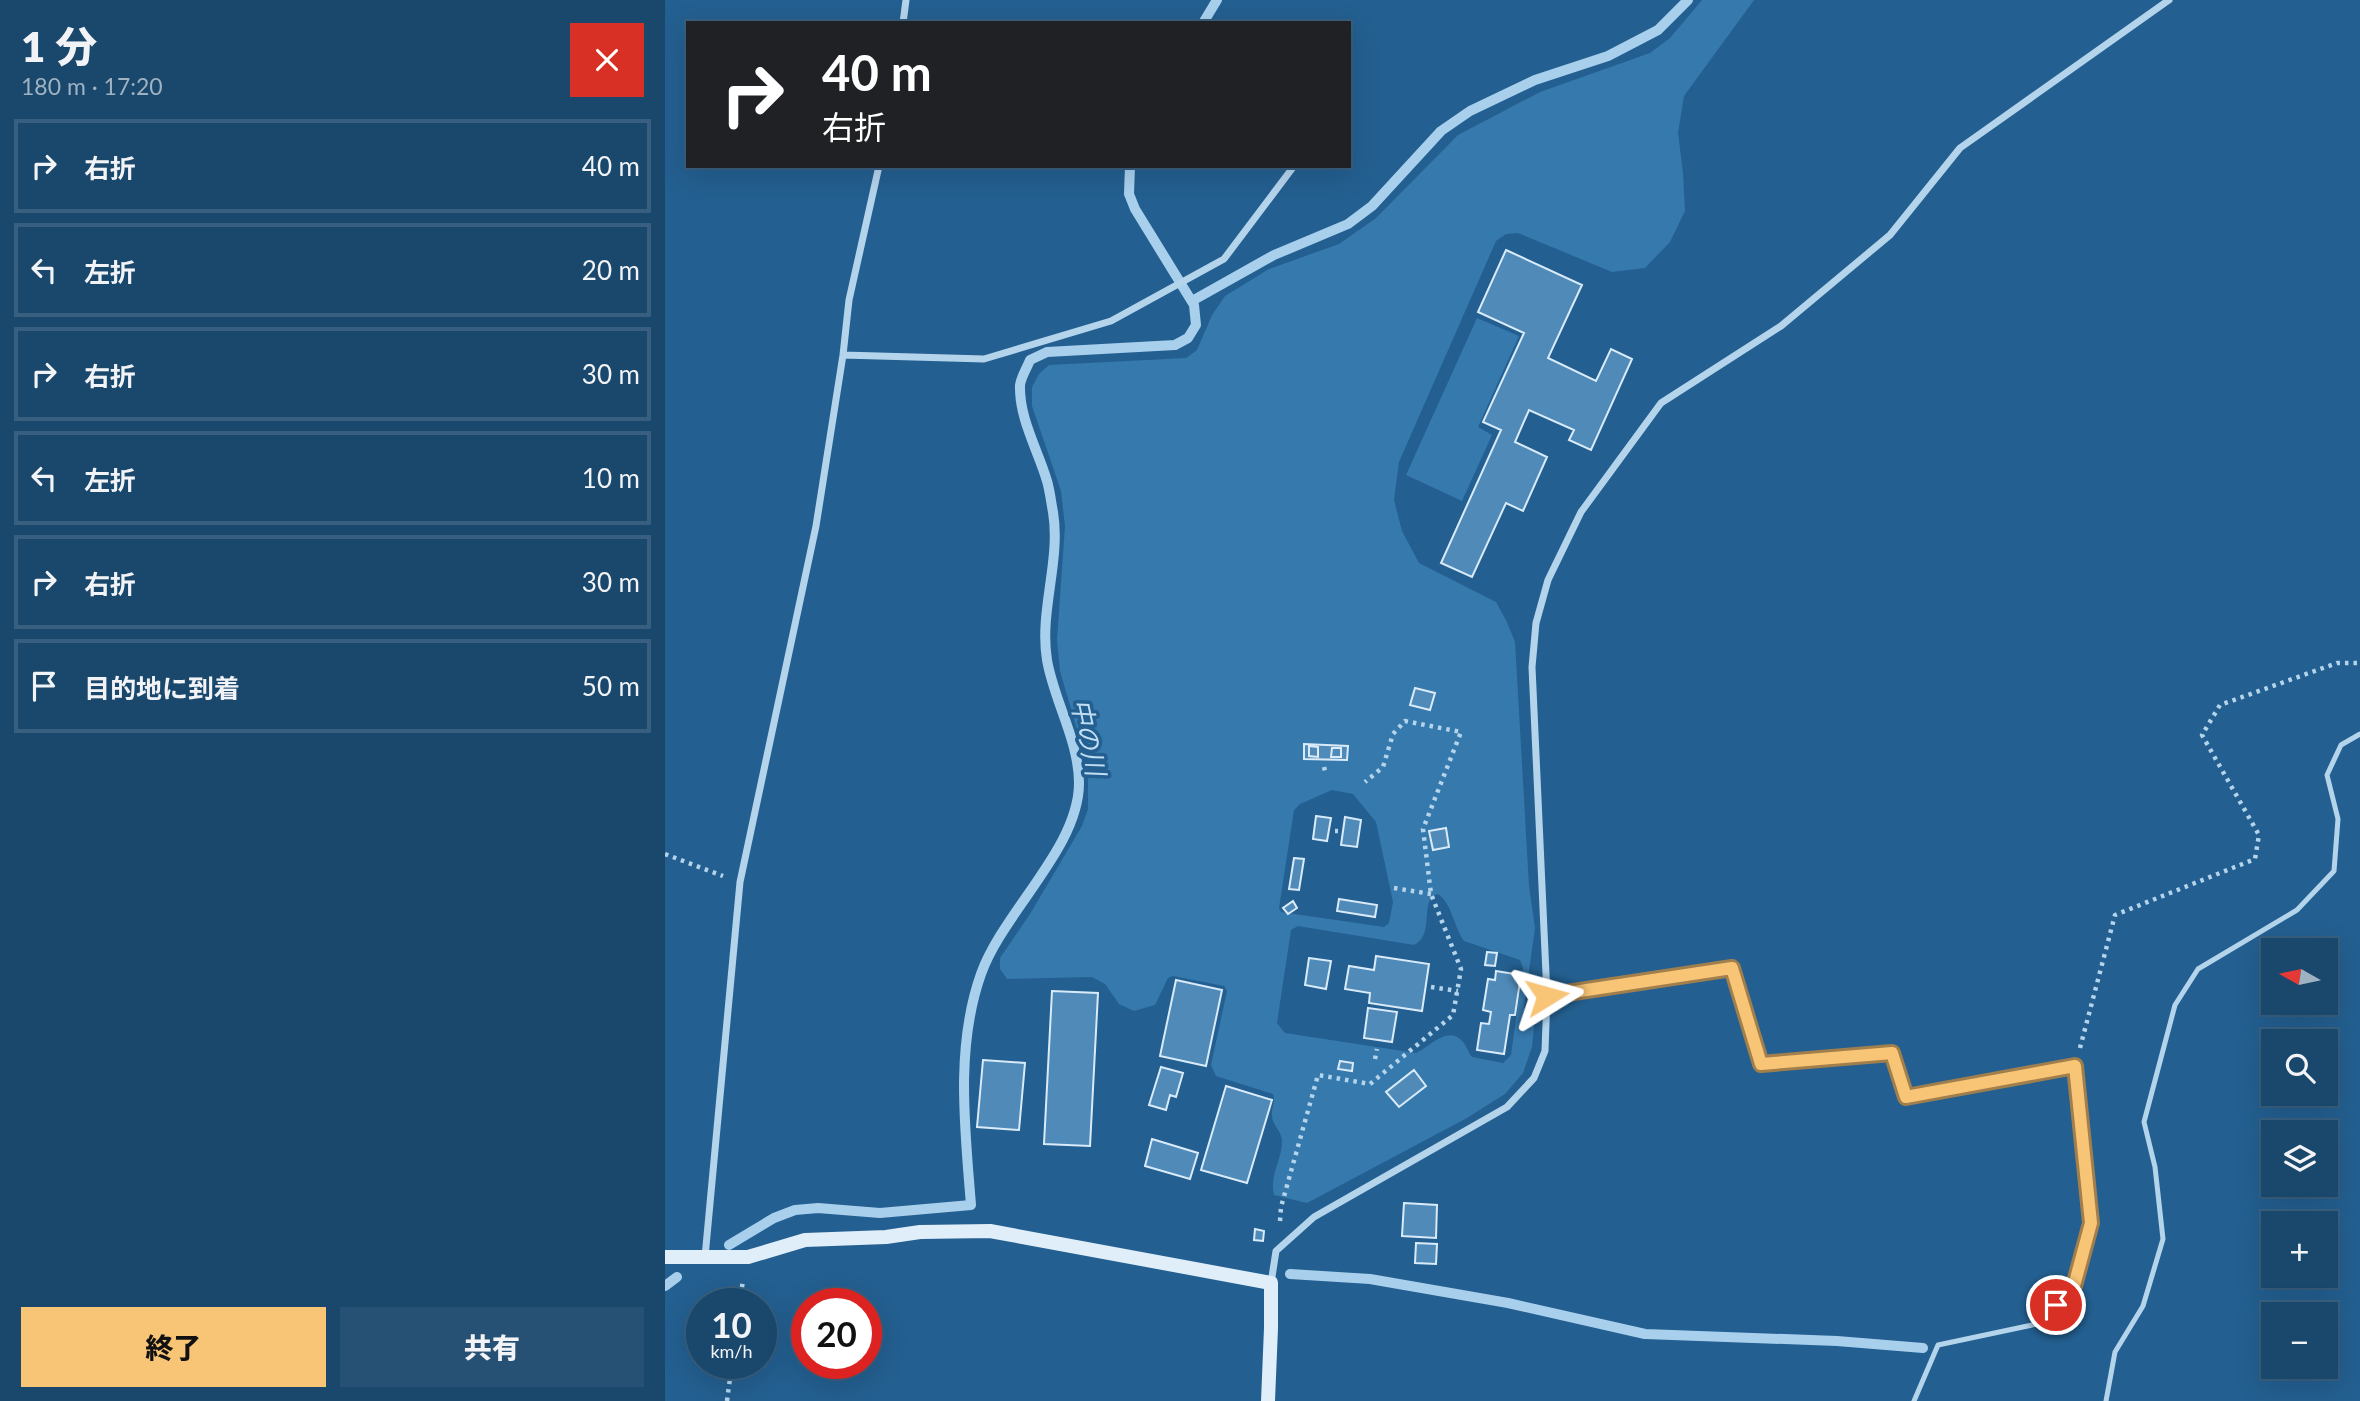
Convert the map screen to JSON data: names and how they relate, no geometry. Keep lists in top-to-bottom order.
{
  "water": ["中の川"],
  "north": "left",
  "page": {
    "heading": ["1 分", "180 m · 17:20"],
    "turn": ["40 m", "右折"],
    "list": [
      {
        "name": "右折",
        "value": "40 m"
      },
      {
        "name": "左折",
        "value": "20 m"
      },
      {
        "name": "右折",
        "value": "30 m"
      },
      {
        "name": "左折",
        "value": "10 m"
      },
      {
        "name": "右折",
        "value": "30 m"
      },
      {
        "name": "目的地に到着",
        "value": "50 m"
      }
    ],
    "map_buttons": ["+", "−"],
    "speed": "10 km/h",
    "limit": "20",
    "buttons": ["終了", "共有"]
  }
}
